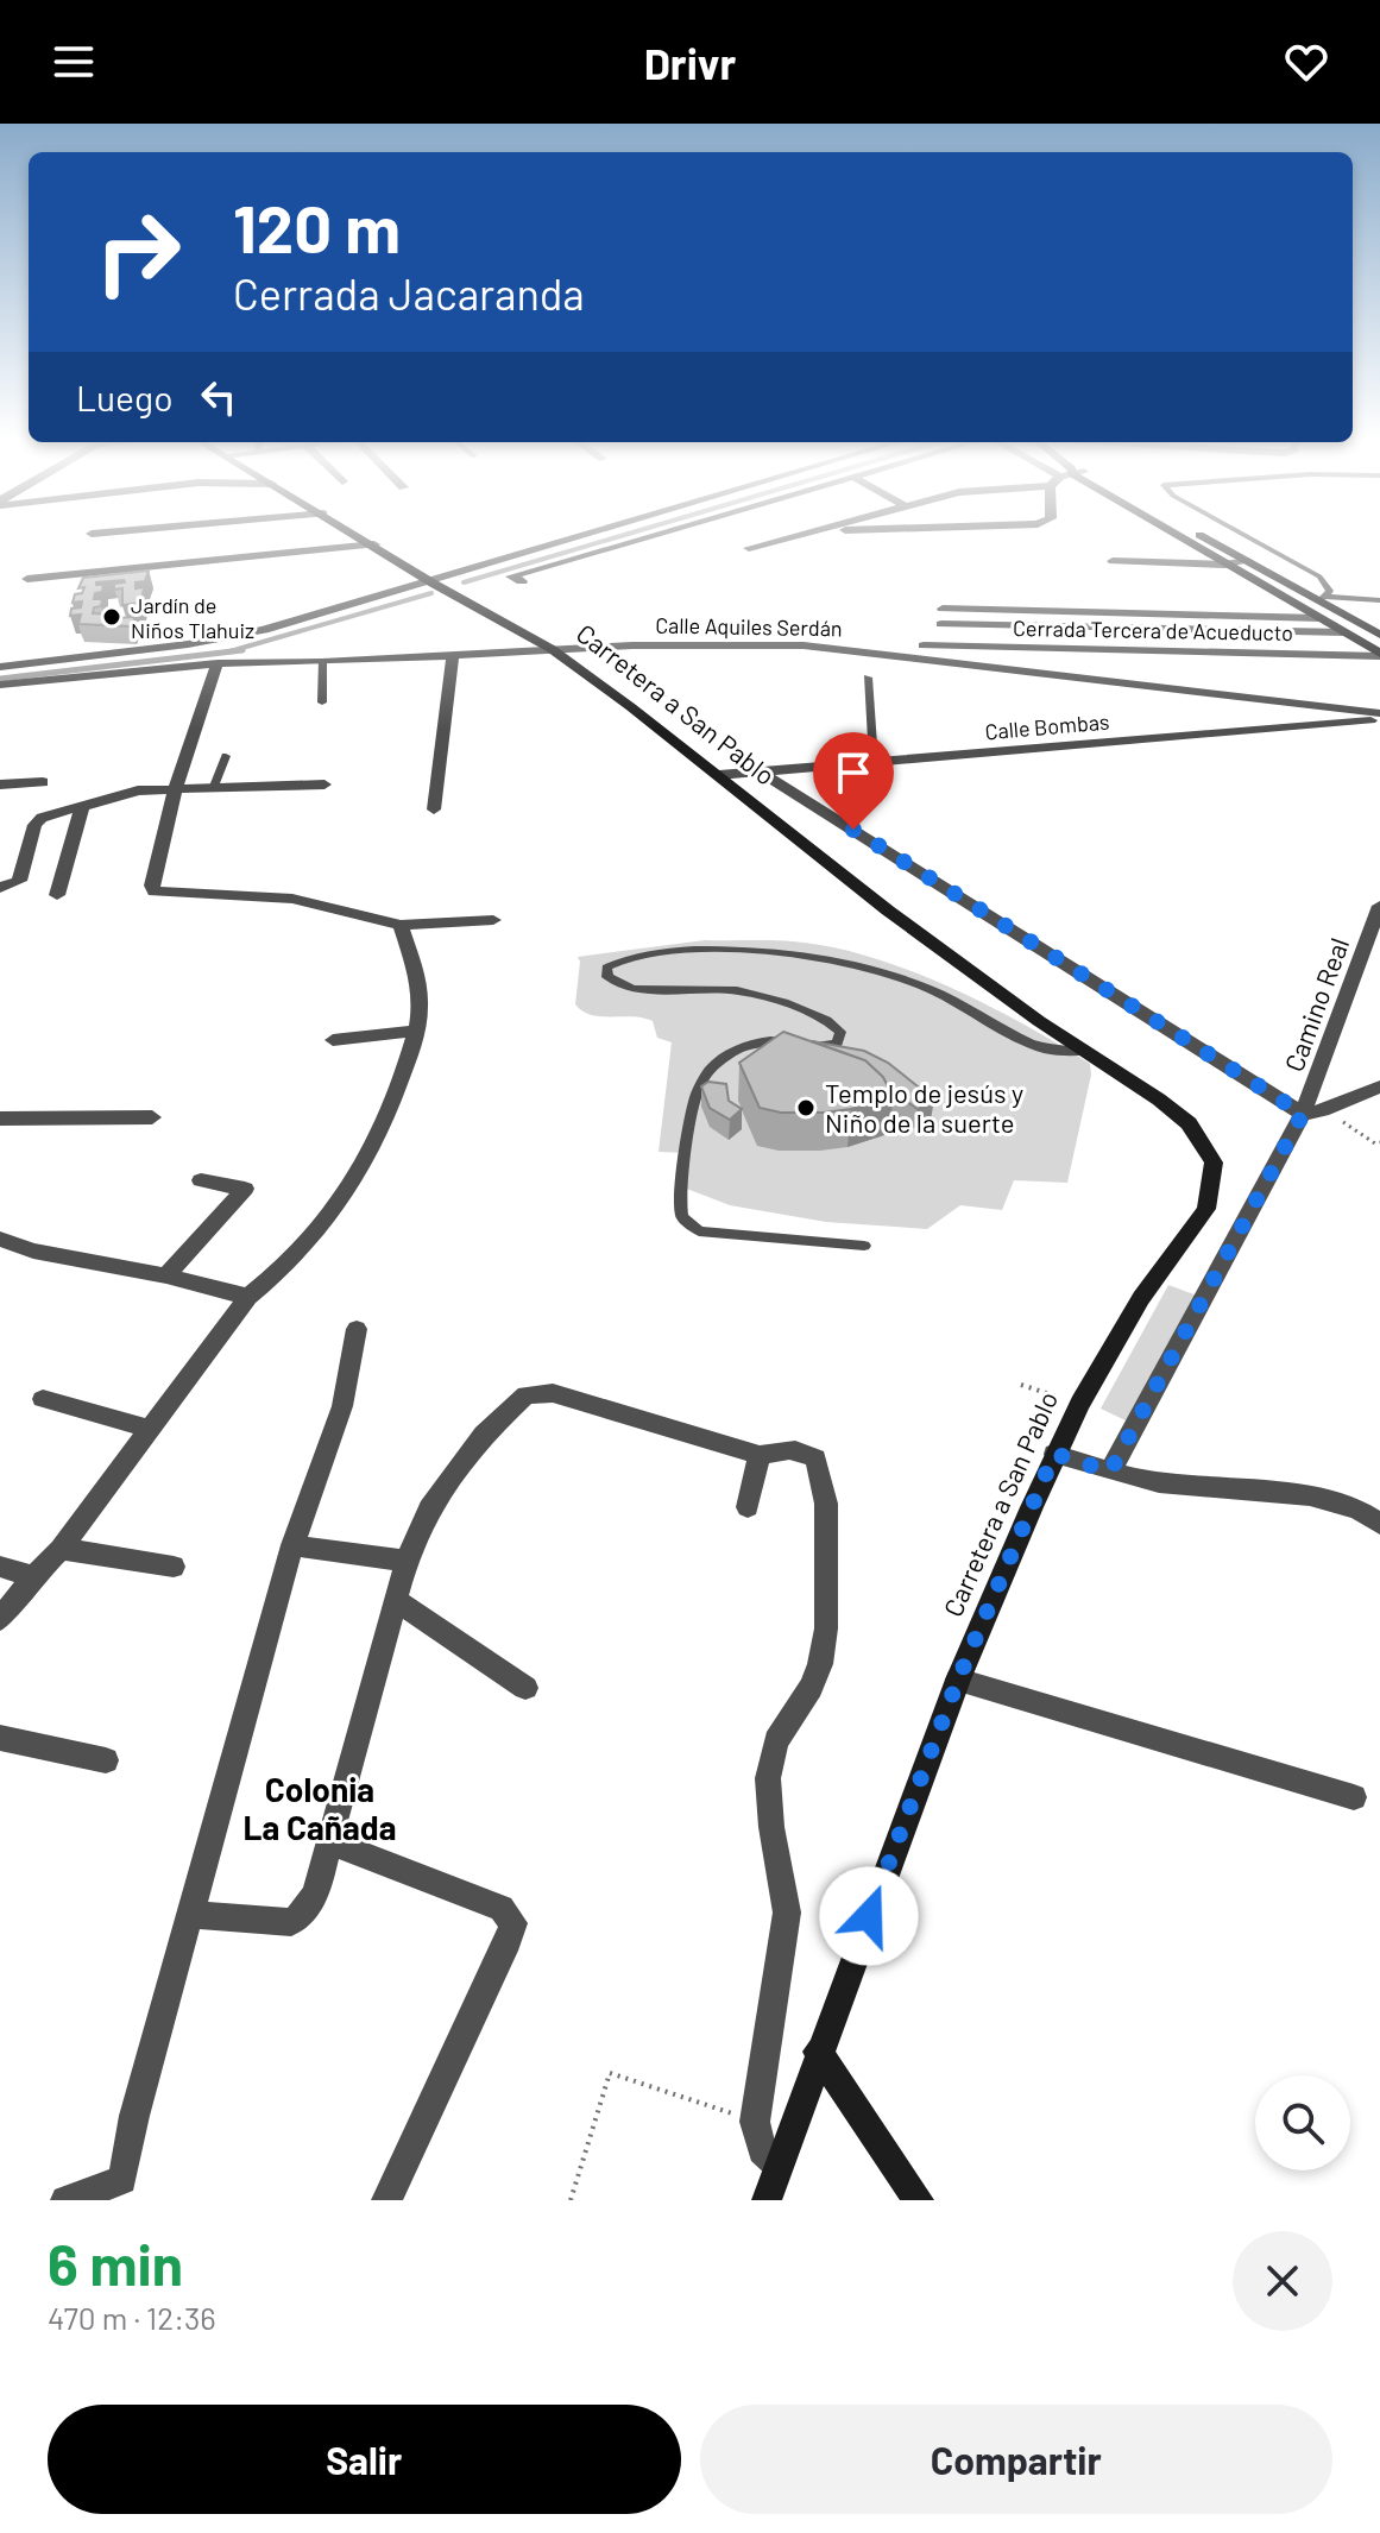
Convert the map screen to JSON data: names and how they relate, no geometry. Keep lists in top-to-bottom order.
{
  "streets": {
    "main road": ["Carretera a San Pablo"],
    "street": [
      "Calle Aquiles Serdán",
      "Cerrada Tercera de Acueducto",
      "Calle Bombas",
      "Camino Real"
    ]
  },
  "crossings": [
    ["Calle Aquiles Serdán", "Carretera a San Pablo"],
    ["Calle Aquiles Serdán", "Calle Bombas"],
    ["Carretera a San Pablo", "Calle Bombas"]
  ],
  "districts": ["Colonia La Cañada"],
  "places": ["Jardín de Niños Tlahuiz", "Templo de jesús y Niño de la suerte"],
  "page": {
    "header": "Drivr",
    "turn": ["120 m", "Cerrada Jacaranda"],
    "then": "Luego",
    "heading": ["6 min", "470 m · 12:36"],
    "buttons": ["Salir", "Compartir"]
  }
}
